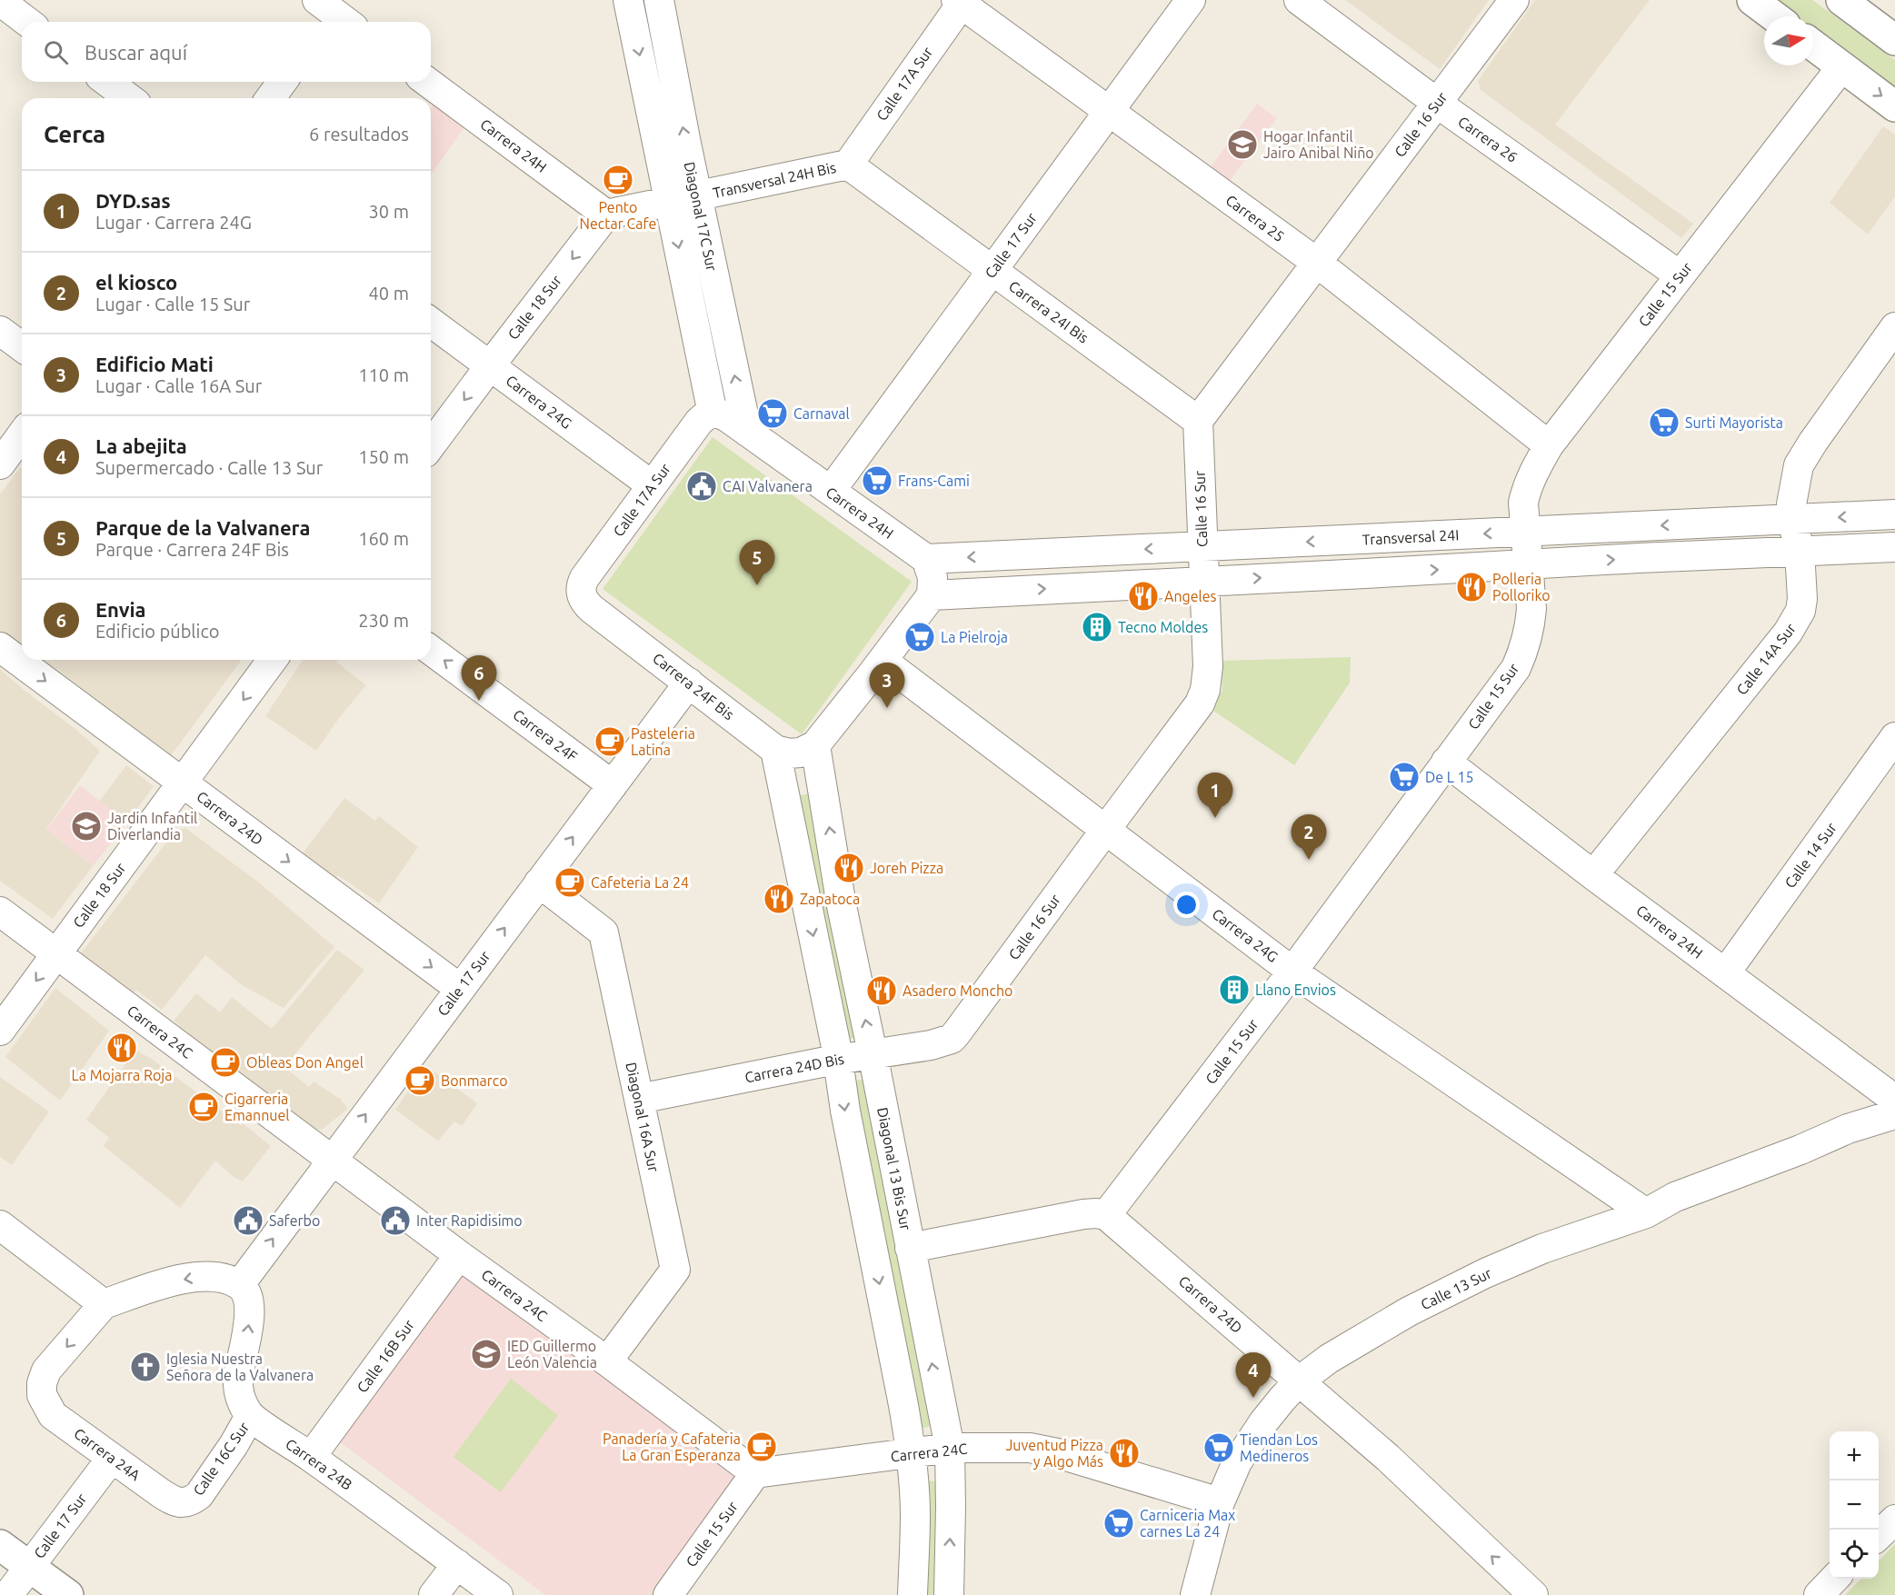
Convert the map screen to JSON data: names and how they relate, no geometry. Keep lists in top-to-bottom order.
{
  "streets": {
    "street": [
      "Calle 17A Sur",
      "Calle 16 Sur",
      "Carrera 26",
      "Carrera 24H",
      "Transversal 24H Bis",
      "Diagonal 17C Sur",
      "Carrera 25",
      "Calle 17 Sur",
      "Calle 15 Sur",
      "Calle 18 Sur",
      "Carrera 24I Bis",
      "Carrera 24G",
      "Transversal 24I",
      "Calle 14A Sur",
      "Carrera 24F Bis",
      "Carrera 24F",
      "Carrera 24D",
      "Calle 14 Sur",
      "Carrera 24C",
      "Carrera 24D Bis",
      "Diagonal 16A Sur",
      "Diagonal 13 Bis Sur",
      "Calle 13 Sur",
      "Calle 16B Sur",
      "Carrera 24A",
      "Calle 16C Sur",
      "Carrera 24B"
    ]
  },
  "crossings": [
    ["Calle 17A Sur", "Carrera 24H"],
    ["Calle 17A Sur", "Transversal 24H Bis"],
    ["Calle 17A Sur", "Diagonal 17C Sur"],
    ["Calle 17A Sur", "Carrera 25"],
    ["Calle 17A Sur", "Carrera 24I Bis"],
    ["Calle 17A Sur", "Carrera 24G"],
    ["Calle 17A Sur", "Carrera 24F Bis"],
    ["Calle 16 Sur", "Carrera 26"],
    ["Calle 16 Sur", "Carrera 25"],
    ["Calle 16 Sur", "Carrera 24I Bis"],
    ["Calle 16 Sur", "Carrera 24G"],
    ["Calle 16 Sur", "Transversal 24I"],
    ["Calle 16 Sur", "Carrera 24D Bis"],
    ["Carrera 26", "Calle 15 Sur"],
    ["Carrera 24H", "Diagonal 17C Sur"],
    ["Carrera 24H", "Calle 17 Sur"],
    ["Carrera 24H", "Calle 15 Sur"],
    ["Carrera 24H", "Calle 18 Sur"],
    ["Carrera 24H", "Transversal 24I"],
    ["Carrera 24H", "Calle 14A Sur"],
    ["Carrera 24H", "Calle 14 Sur"],
    ["Carrera 24H", "Calle 13 Sur"],
    ["Transversal 24H Bis", "Diagonal 17C Sur"],
    ["Transversal 24H Bis", "Carrera 24I Bis"],
    ["Carrera 25", "Calle 17 Sur"],
    ["Carrera 25", "Calle 15 Sur"],
    ["Calle 17 Sur", "Carrera 24I Bis"],
    ["Calle 17 Sur", "Carrera 24F Bis"],
    ["Calle 17 Sur", "Carrera 24F"],
    ["Calle 17 Sur", "Carrera 24D"],
    ["Calle 17 Sur", "Carrera 24C"],
    ["Calle 17 Sur", "Diagonal 16A Sur"],
    ["Calle 17 Sur", "Carrera 24A"],
    ["Calle 15 Sur", "Carrera 24G"],
    ["Calle 15 Sur", "Transversal 24I"],
    ["Calle 15 Sur", "Carrera 24D"],
    ["Calle 15 Sur", "Carrera 24C"],
    ["Calle 18 Sur", "Carrera 24G"],
    ["Calle 18 Sur", "Carrera 24D"],
    ["Calle 18 Sur", "Carrera 24C"],
    ["Carrera 24G", "Calle 13 Sur"],
    ["Transversal 24I", "Calle 14A Sur"],
    ["Carrera 24D", "Calle 13 Sur"],
    ["Carrera 24C", "Diagonal 16A Sur"],
    ["Carrera 24C", "Diagonal 13 Bis Sur"],
    ["Carrera 24C", "Calle 13 Sur"],
    ["Carrera 24C", "Calle 16B Sur"],
    ["Carrera 24D Bis", "Diagonal 16A Sur"],
    ["Carrera 24D Bis", "Diagonal 13 Bis Sur"],
    ["Calle 16B Sur", "Carrera 24B"],
    ["Carrera 24A", "Calle 16C Sur"],
    ["Calle 16C Sur", "Carrera 24B"]
  ],
  "one_way": ["Calle 17 Sur", "Calle 18 Sur", "Carrera 24F"],
  "places": {
    "school or university": ["Hogar Infantil Jairo Anibal Niño", "Jardin Infantil Diverlandia", "IED Guillermo León Valencia"],
    "cafe": [
      "Pento Nectar Cafe",
      "Pasteleria Latina",
      "Cafeteria La 24",
      "Obleas Don Angel",
      "Bonmarco",
      "Cigarreria Emannuel",
      "Panadería y Cafateria La Gran Esperanza"
    ],
    "supermarket": [
      "Carnaval",
      "Surti Mayorista",
      "Frans-Cami",
      "La Pielroja",
      "De L 15",
      "Tiendan Los Medineros",
      "Carniceria Max carnes La 24"
    ],
    "public building": ["CAI Valvanera", "Saferbo", "Inter Rapidisimo"],
    "restaurant": [
      "Polleria Polloriko",
      "Angeles",
      "Joreh Pizza",
      "Zapatoca",
      "Asadero Moncho",
      "La Mojarra Roja",
      "Juventud Pizza y Algo Más"
    ],
    "building": ["Tecno Moldes", "Llano Envios"],
    "church": ["Iglesia Nuestra Señora de la Valvanera"]
  },
  "north": "right",
  "page": {
    "search": "Buscar aquí",
    "heading": ["Cerca", "6 resultados"],
    "list": [
      {
        "mark": "1",
        "name": "DYD.sas",
        "note": "Lugar · Carrera 24G",
        "value": "30 m"
      },
      {
        "mark": "2",
        "name": "el kiosco",
        "note": "Lugar · Calle 15 Sur",
        "value": "40 m"
      },
      {
        "mark": "3",
        "name": "Edificio Mati",
        "note": "Lugar · Calle 16A Sur",
        "value": "110 m"
      },
      {
        "mark": "4",
        "name": "La abejita",
        "note": "Supermercado · Calle 13 Sur",
        "value": "150 m"
      },
      {
        "mark": "5",
        "name": "Parque de la Valvanera",
        "note": "Parque · Carrera 24F Bis",
        "value": "160 m"
      },
      {
        "mark": "6",
        "name": "Envia",
        "note": "Edificio público",
        "value": "230 m"
      }
    ],
    "pins": [
      "5",
      "6",
      "3",
      "1",
      "2",
      "4"
    ],
    "map_buttons": ["+", "−"]
  }
}
